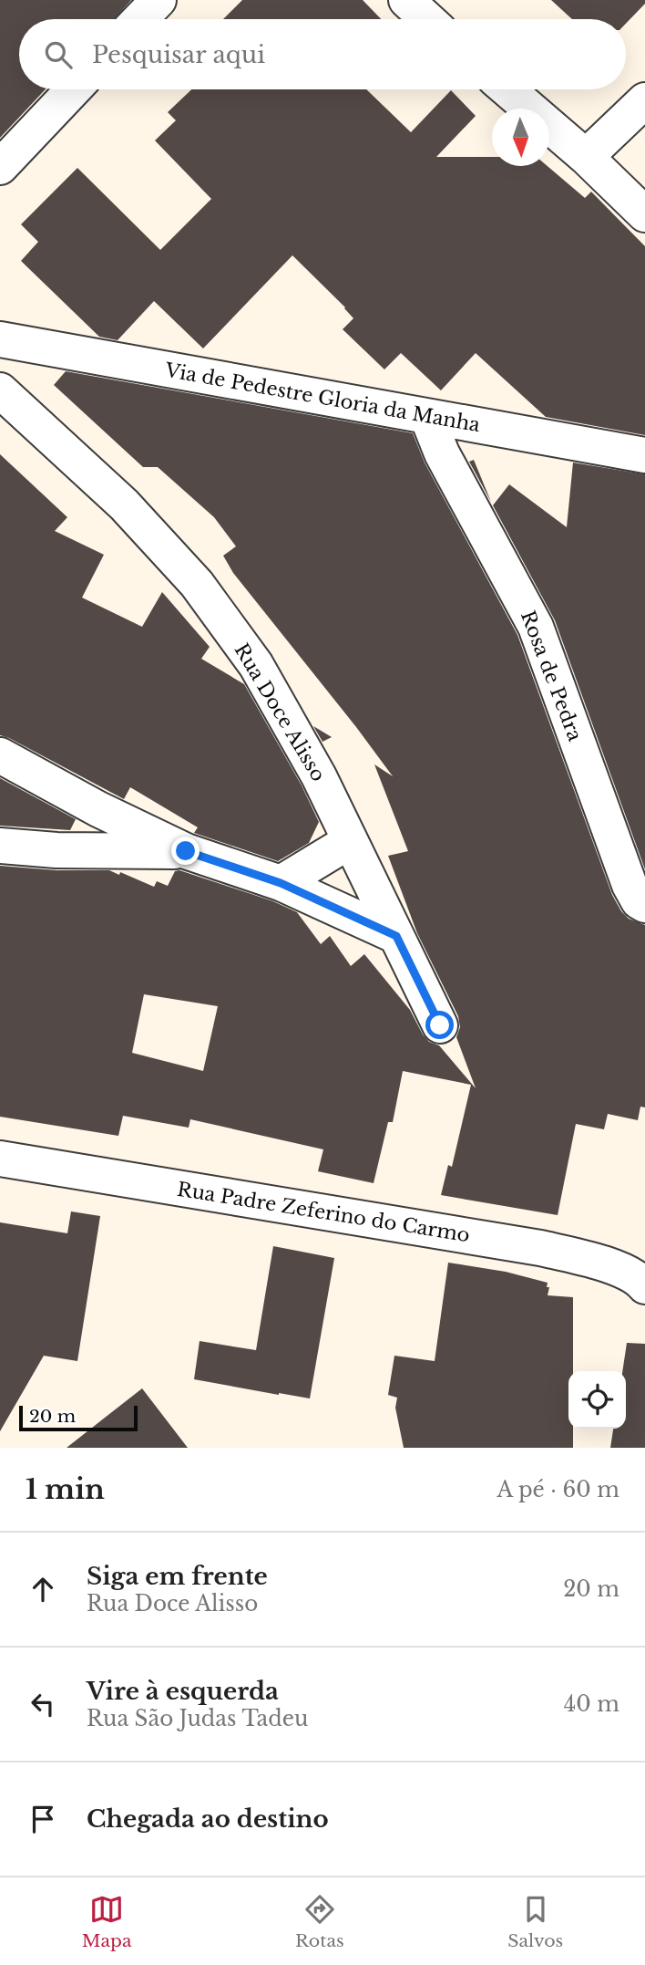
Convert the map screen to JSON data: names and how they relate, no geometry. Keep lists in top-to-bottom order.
{
  "streets": {
    "street": [
      "Via de Pedestre Gloria da Manha",
      "Rosa de Pedra",
      "Rua Doce Alisso",
      "Rua Padre Zeferino do Carmo"
    ]
  },
  "crossings": [
    ["Via de Pedestre Gloria da Manha", "Rosa de Pedra"]
  ],
  "scale_bar": "20 m",
  "north": "bottom",
  "page": {
    "search": "Pesquisar aqui",
    "scale": "20 m",
    "heading": ["1 min", "A pé · 60 m"],
    "list": [
      ["Siga em frente", "Rua Doce Alisso", "20 m"],
      ["Vire à esquerda", "Rua São Judas Tadeu", "40 m"],
      "Chegada ao destino"
    ],
    "nav": ["Mapa", "Rotas", "Salvos"]
  }
}
